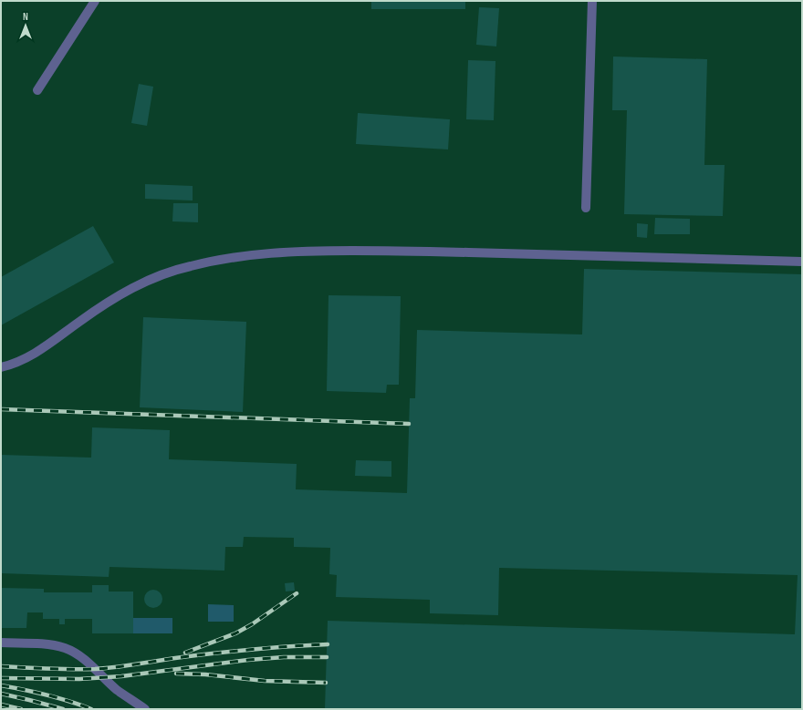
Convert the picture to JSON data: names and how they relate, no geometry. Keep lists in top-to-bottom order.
{
  "north": "top"
}
